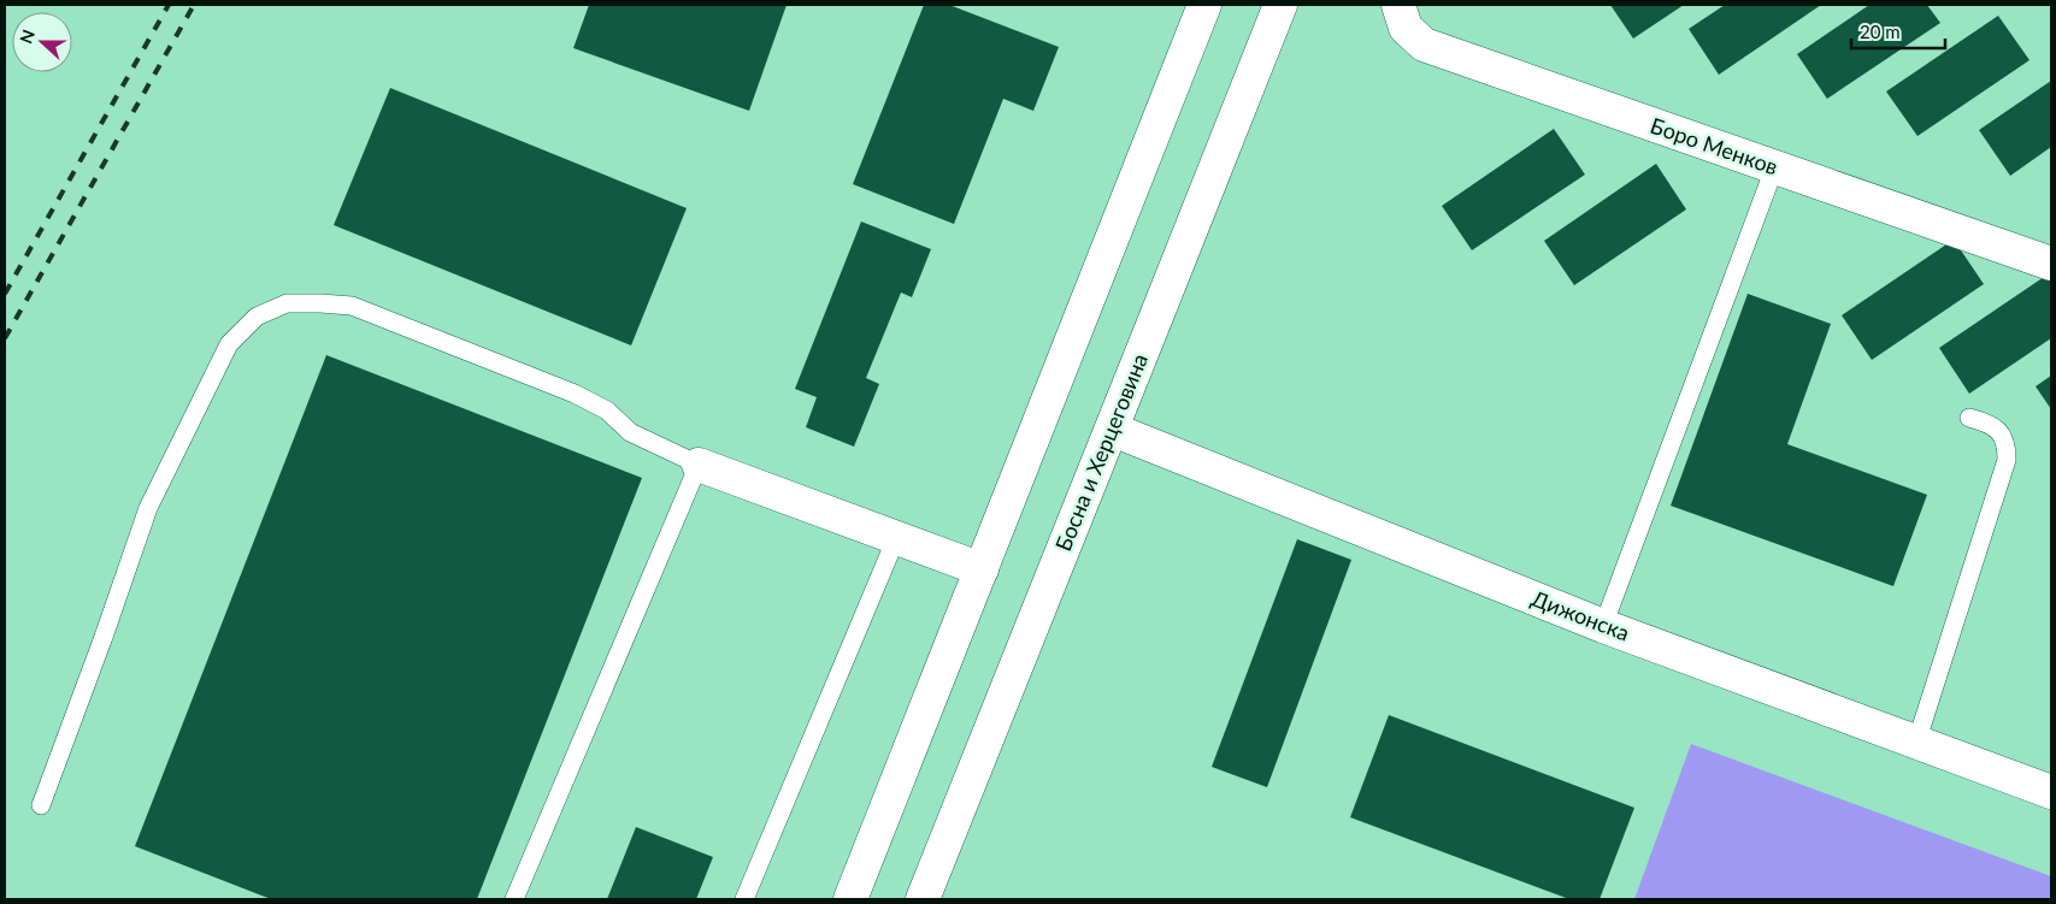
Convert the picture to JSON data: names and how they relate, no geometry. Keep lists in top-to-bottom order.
{
  "streets": {
    "street": ["Боро Менков", "Босна и Херцеговина", "Дижонска"]
  },
  "crossings": [
    ["Босна и Херцеговина", "Дижонска"]
  ],
  "scale_bar": "20 m",
  "north": "left"
}
